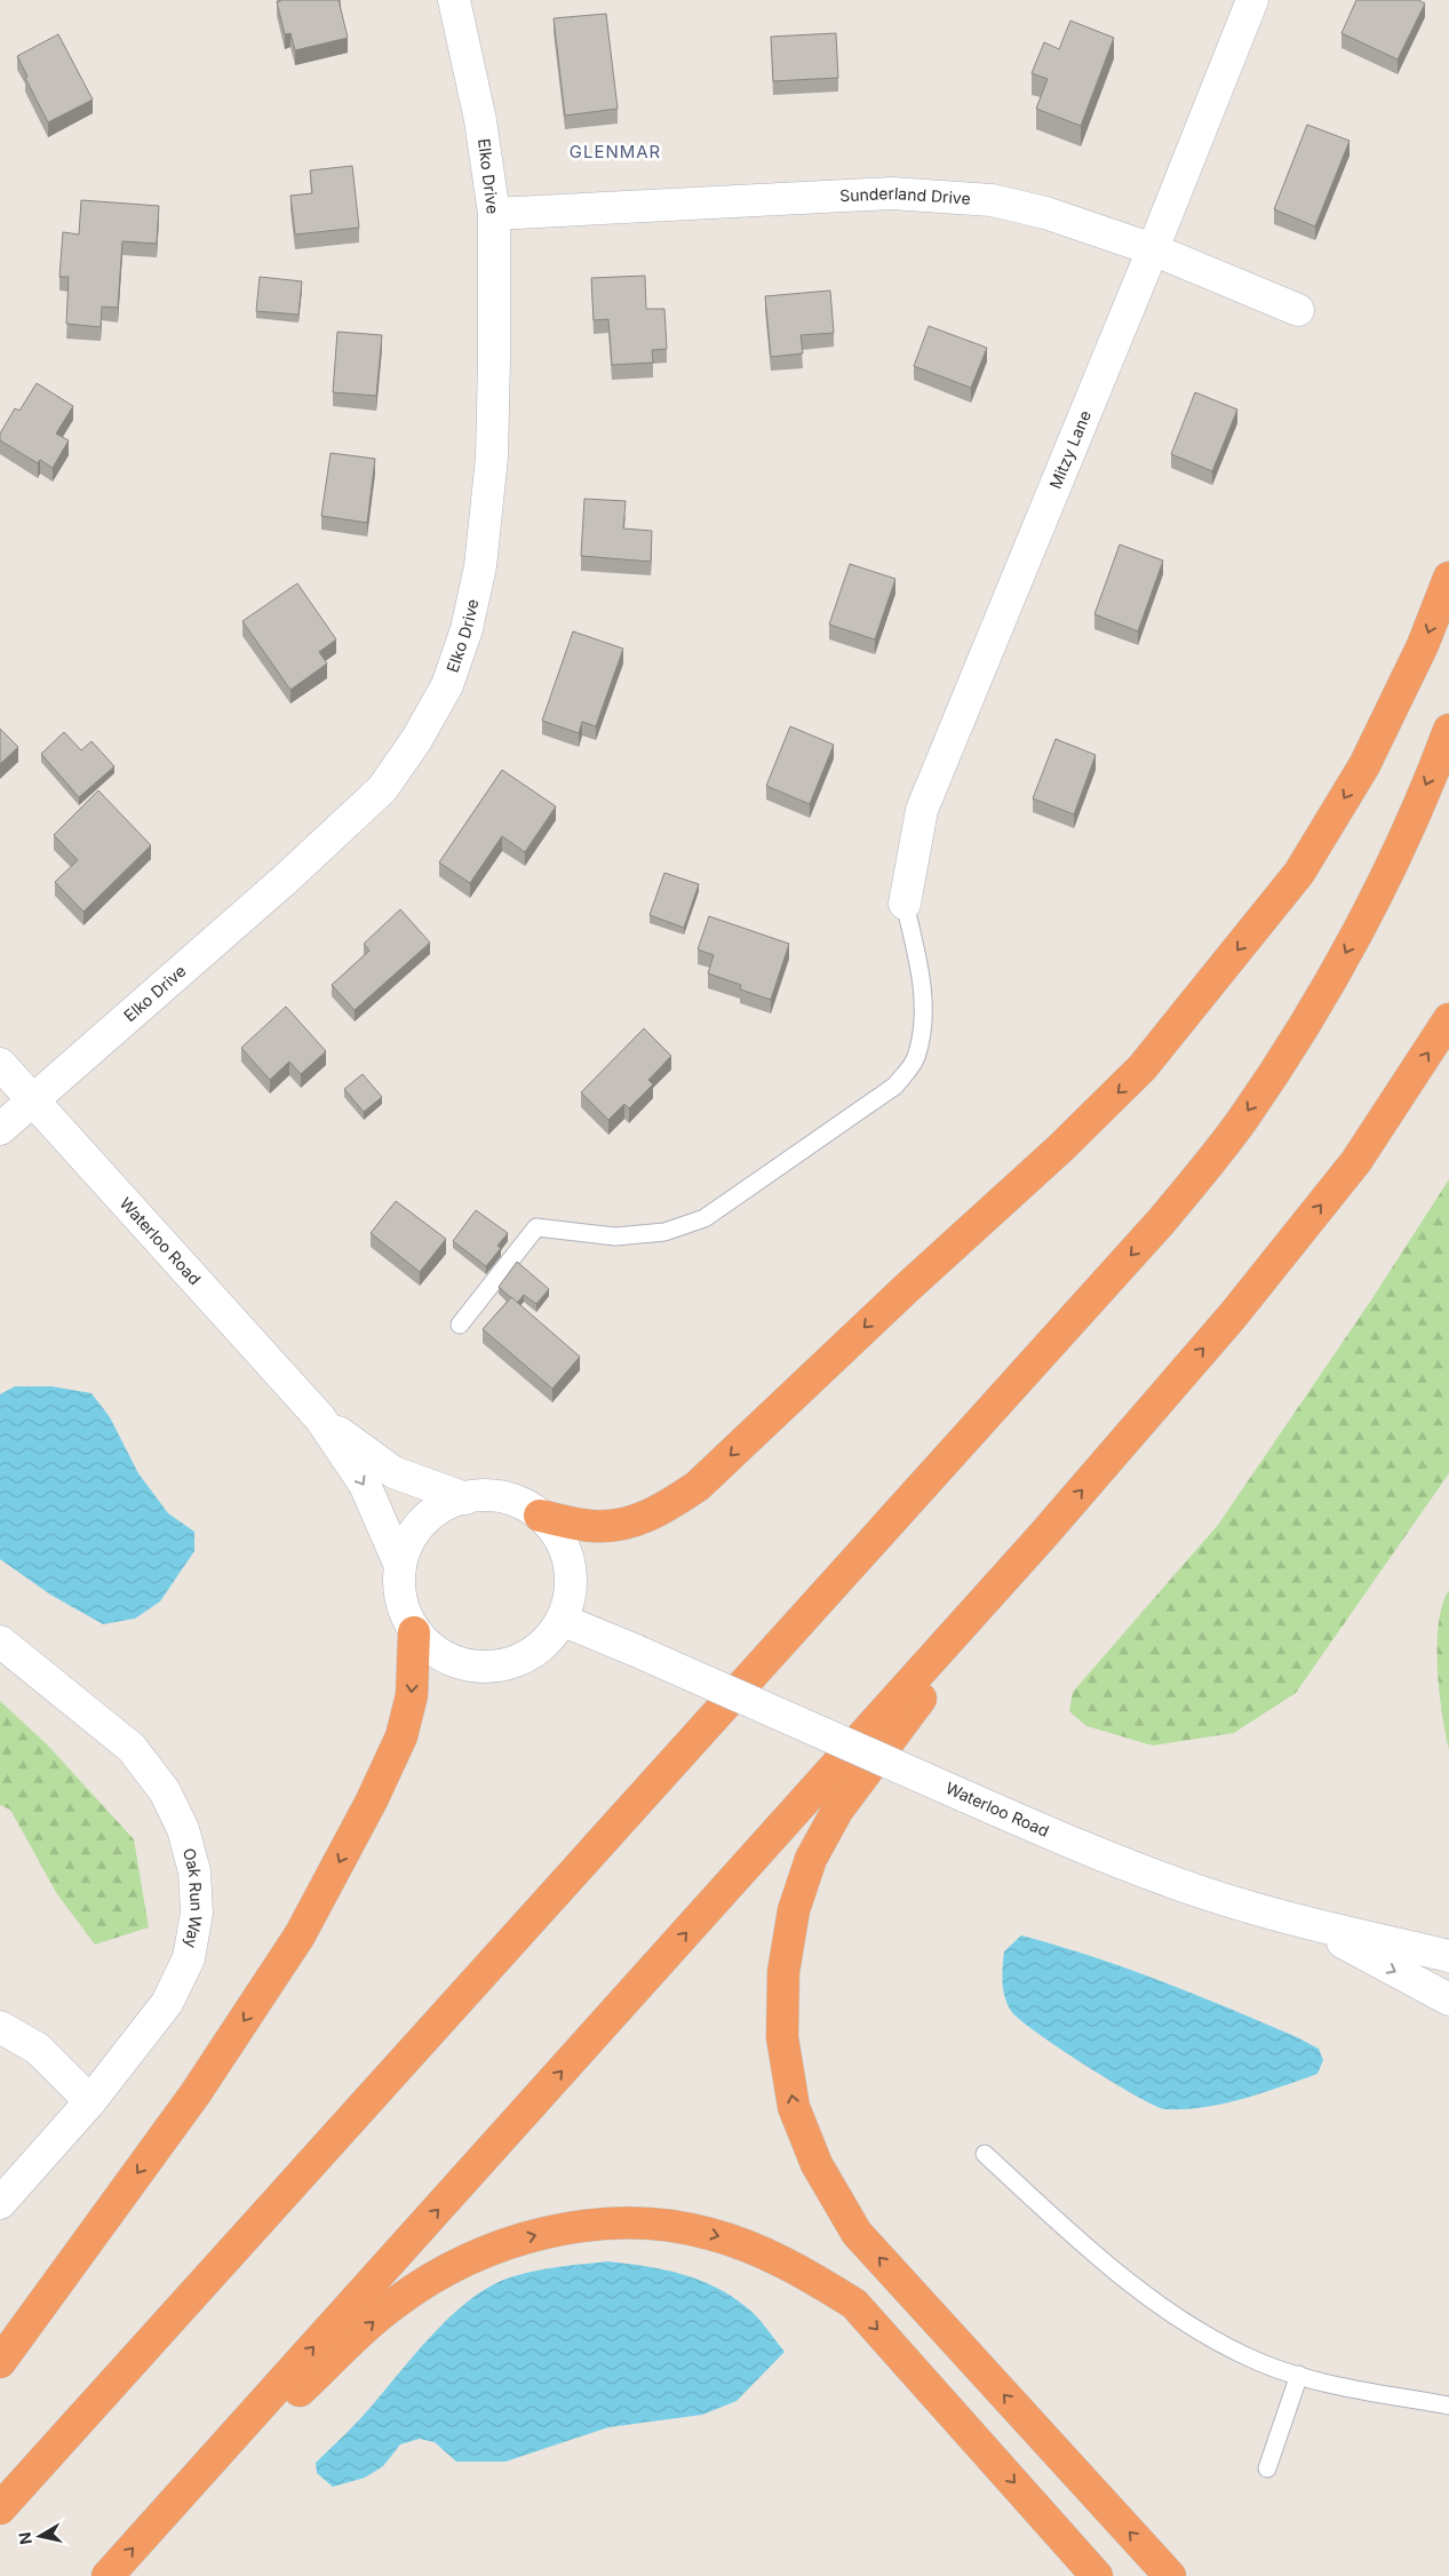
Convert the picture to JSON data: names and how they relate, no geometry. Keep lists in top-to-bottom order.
{
  "streets": {
    "street": [
      "Elko Drive",
      "Sunderland Drive",
      "Mitzy Lane",
      "Waterloo Road",
      "Oak Run Way"
    ]
  },
  "crossings": [
    ["Elko Drive", "Sunderland Drive"],
    ["Elko Drive", "Waterloo Road"],
    ["Sunderland Drive", "Mitzy Lane"]
  ],
  "districts": ["GLENMAR"],
  "north": "left"
}
